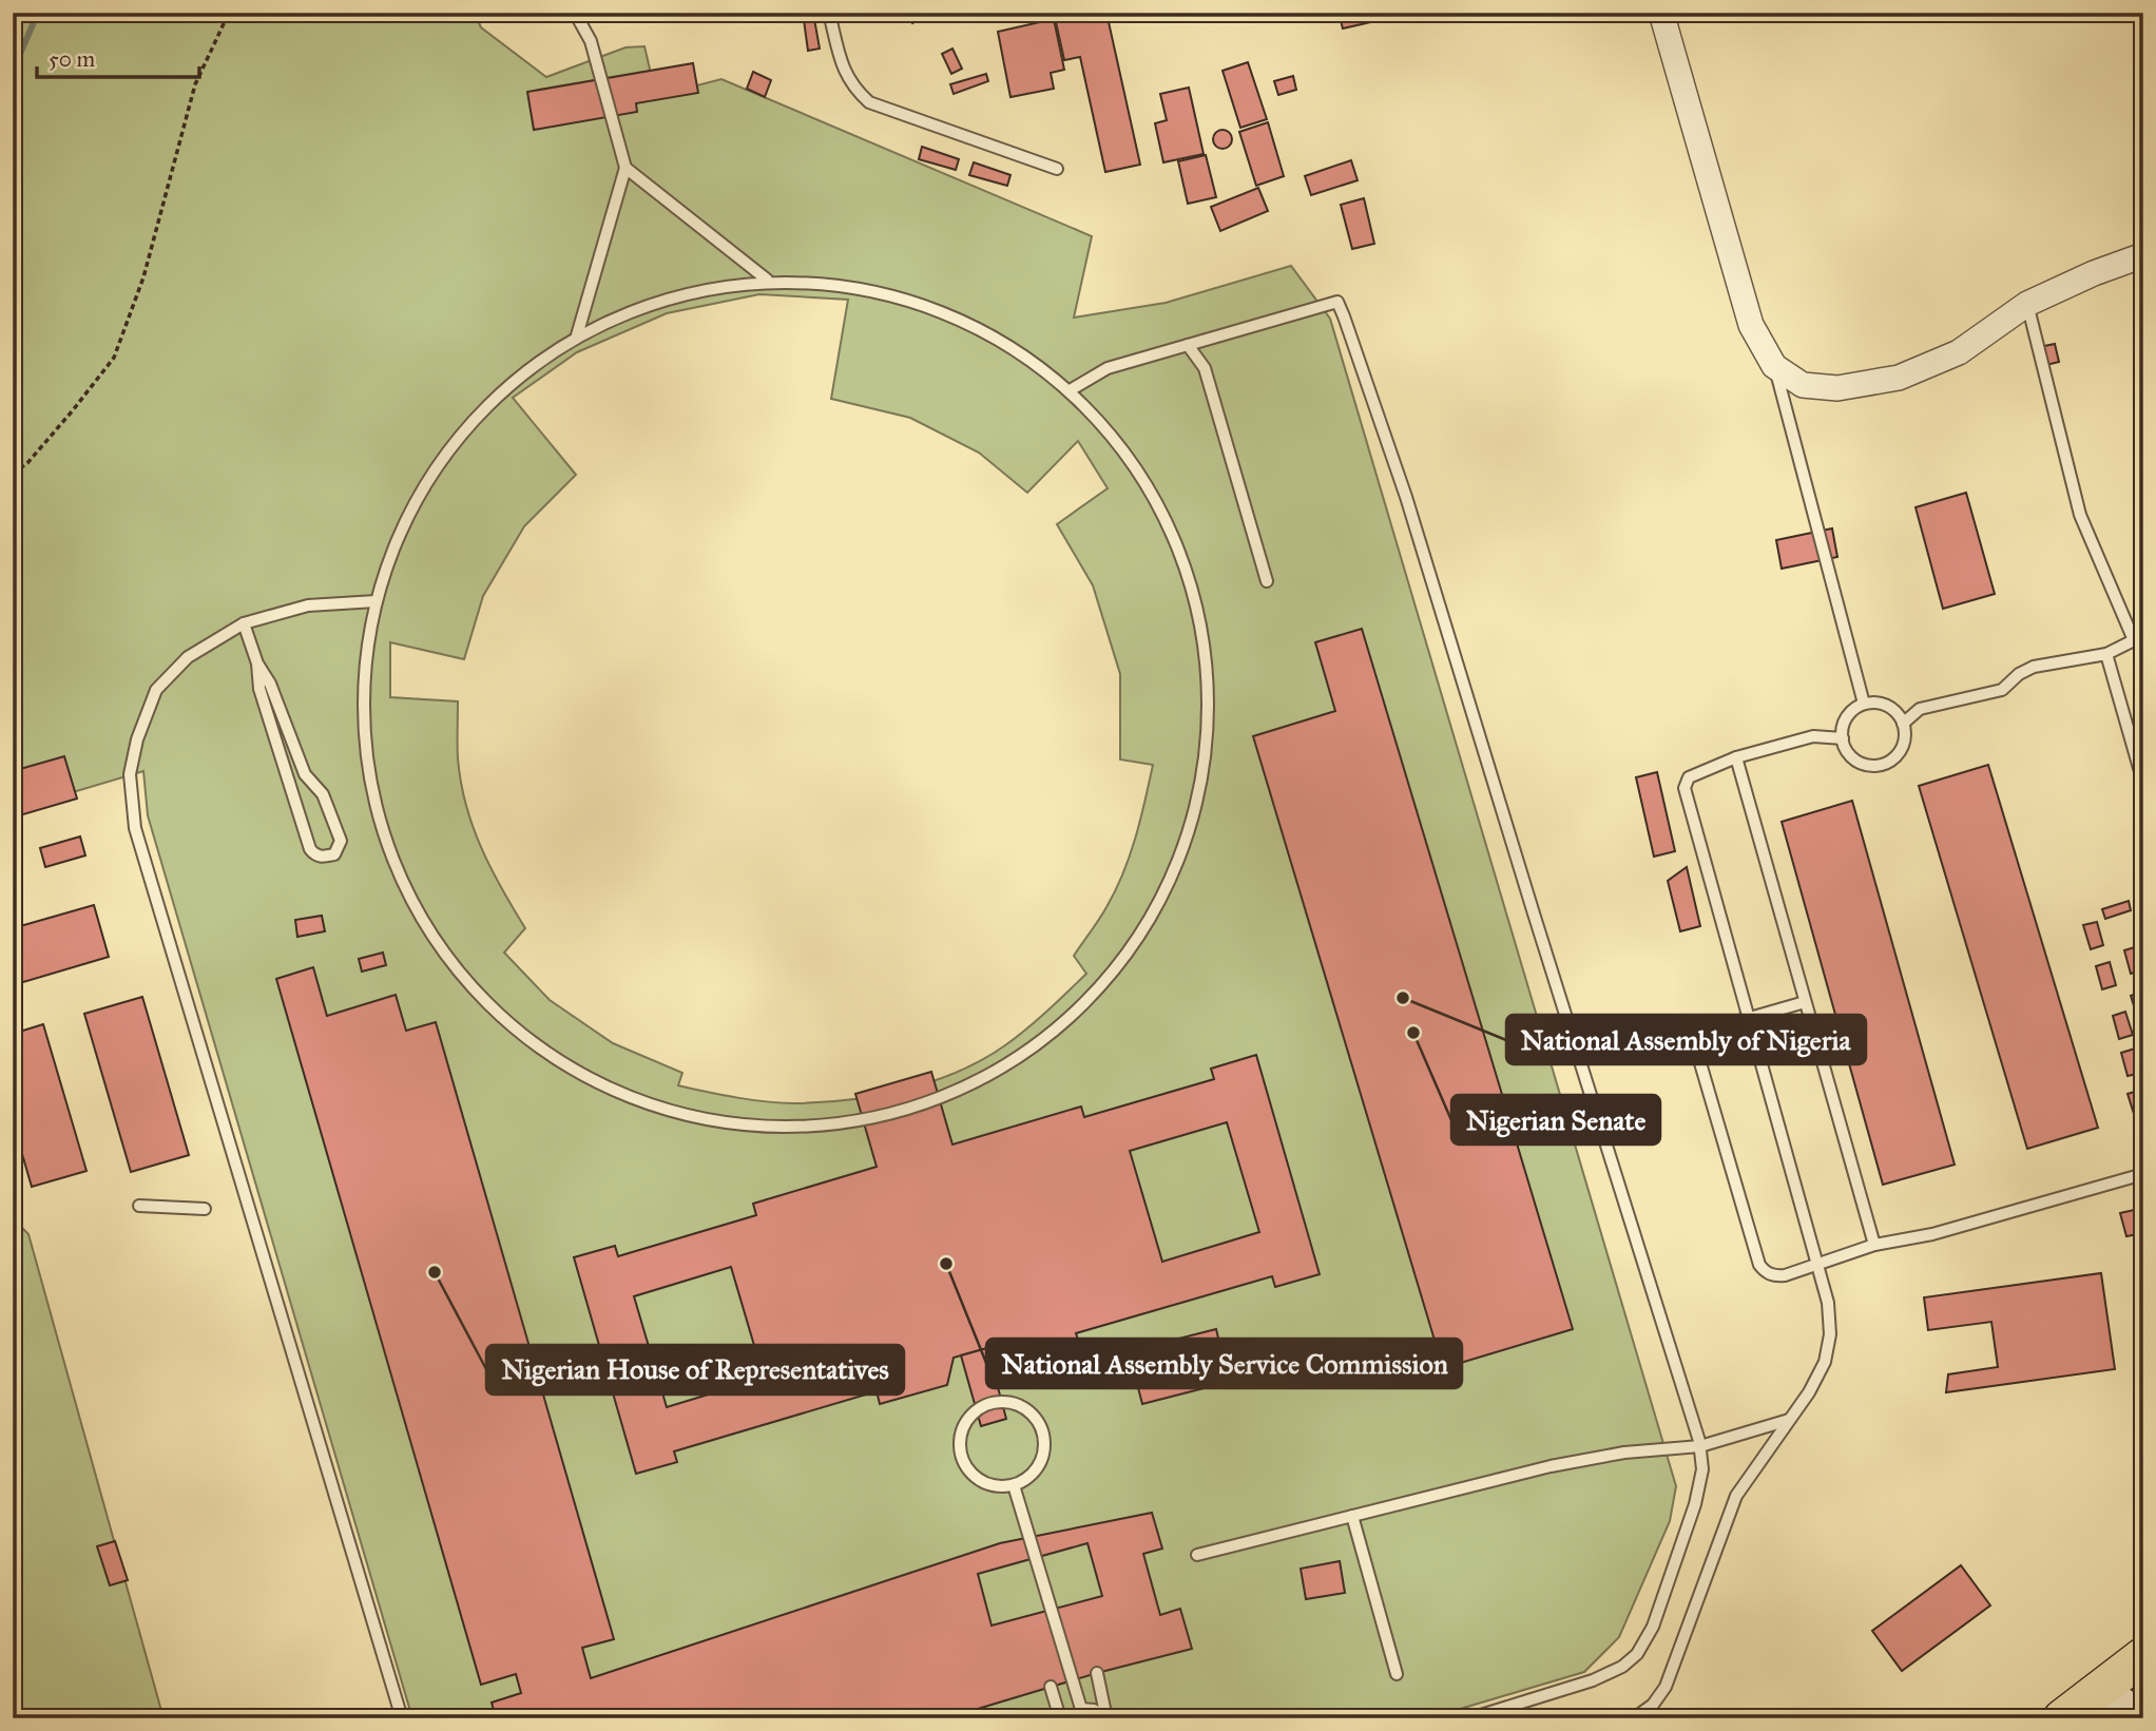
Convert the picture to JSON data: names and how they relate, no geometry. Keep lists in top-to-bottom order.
{
  "places": [
    "National Assembly of Nigeria",
    "Nigerian Senate",
    "National Assembly Service Commission",
    "Nigerian House of Representatives"
  ],
  "scale_bar": "50 m"
}
